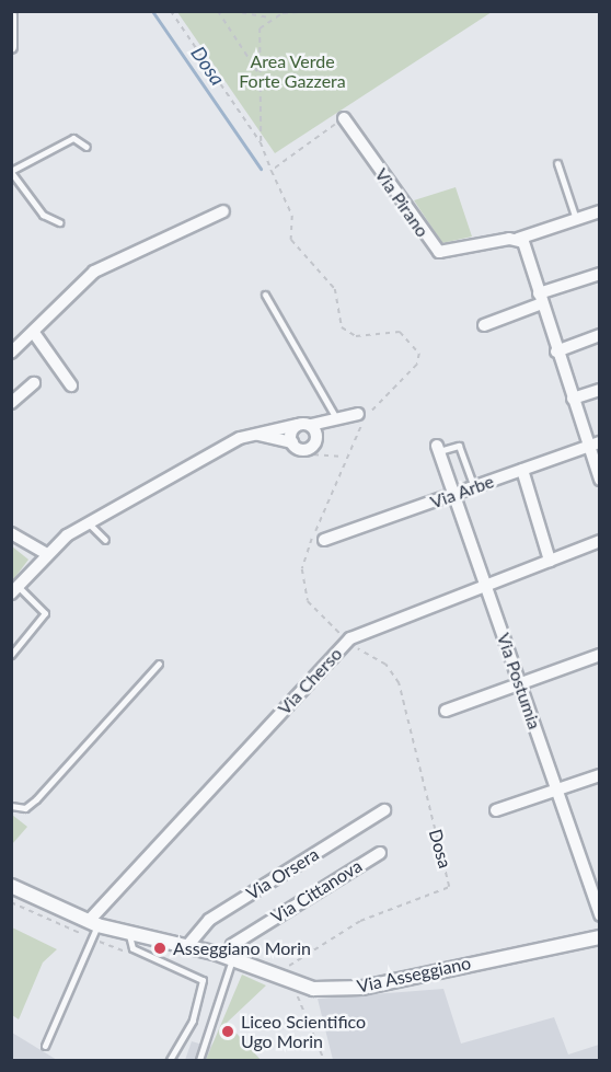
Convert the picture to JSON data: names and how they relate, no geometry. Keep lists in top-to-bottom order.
{
  "streets": {
    "street": [
      "Via Pirano",
      "Via Arbe",
      "Via Cherso",
      "Via Postumia",
      "Via Orsera",
      "Via Cittanova",
      "Via Asseggiano"
    ],
    "path": ["Dosa"]
  },
  "crossings": [
    ["Via Arbe", "Via Postumia"],
    ["Via Cherso", "Via Postumia"],
    ["Via Cherso", "Via Asseggiano"],
    ["Via Orsera", "Via Asseggiano"],
    ["Via Cittanova", "Via Asseggiano"]
  ],
  "water": ["Dosa"],
  "parks": ["Area Verde Forte Gazzera"],
  "places": ["Asseggiano Morin", "Liceo Scientifico Ugo Morin"]
}
